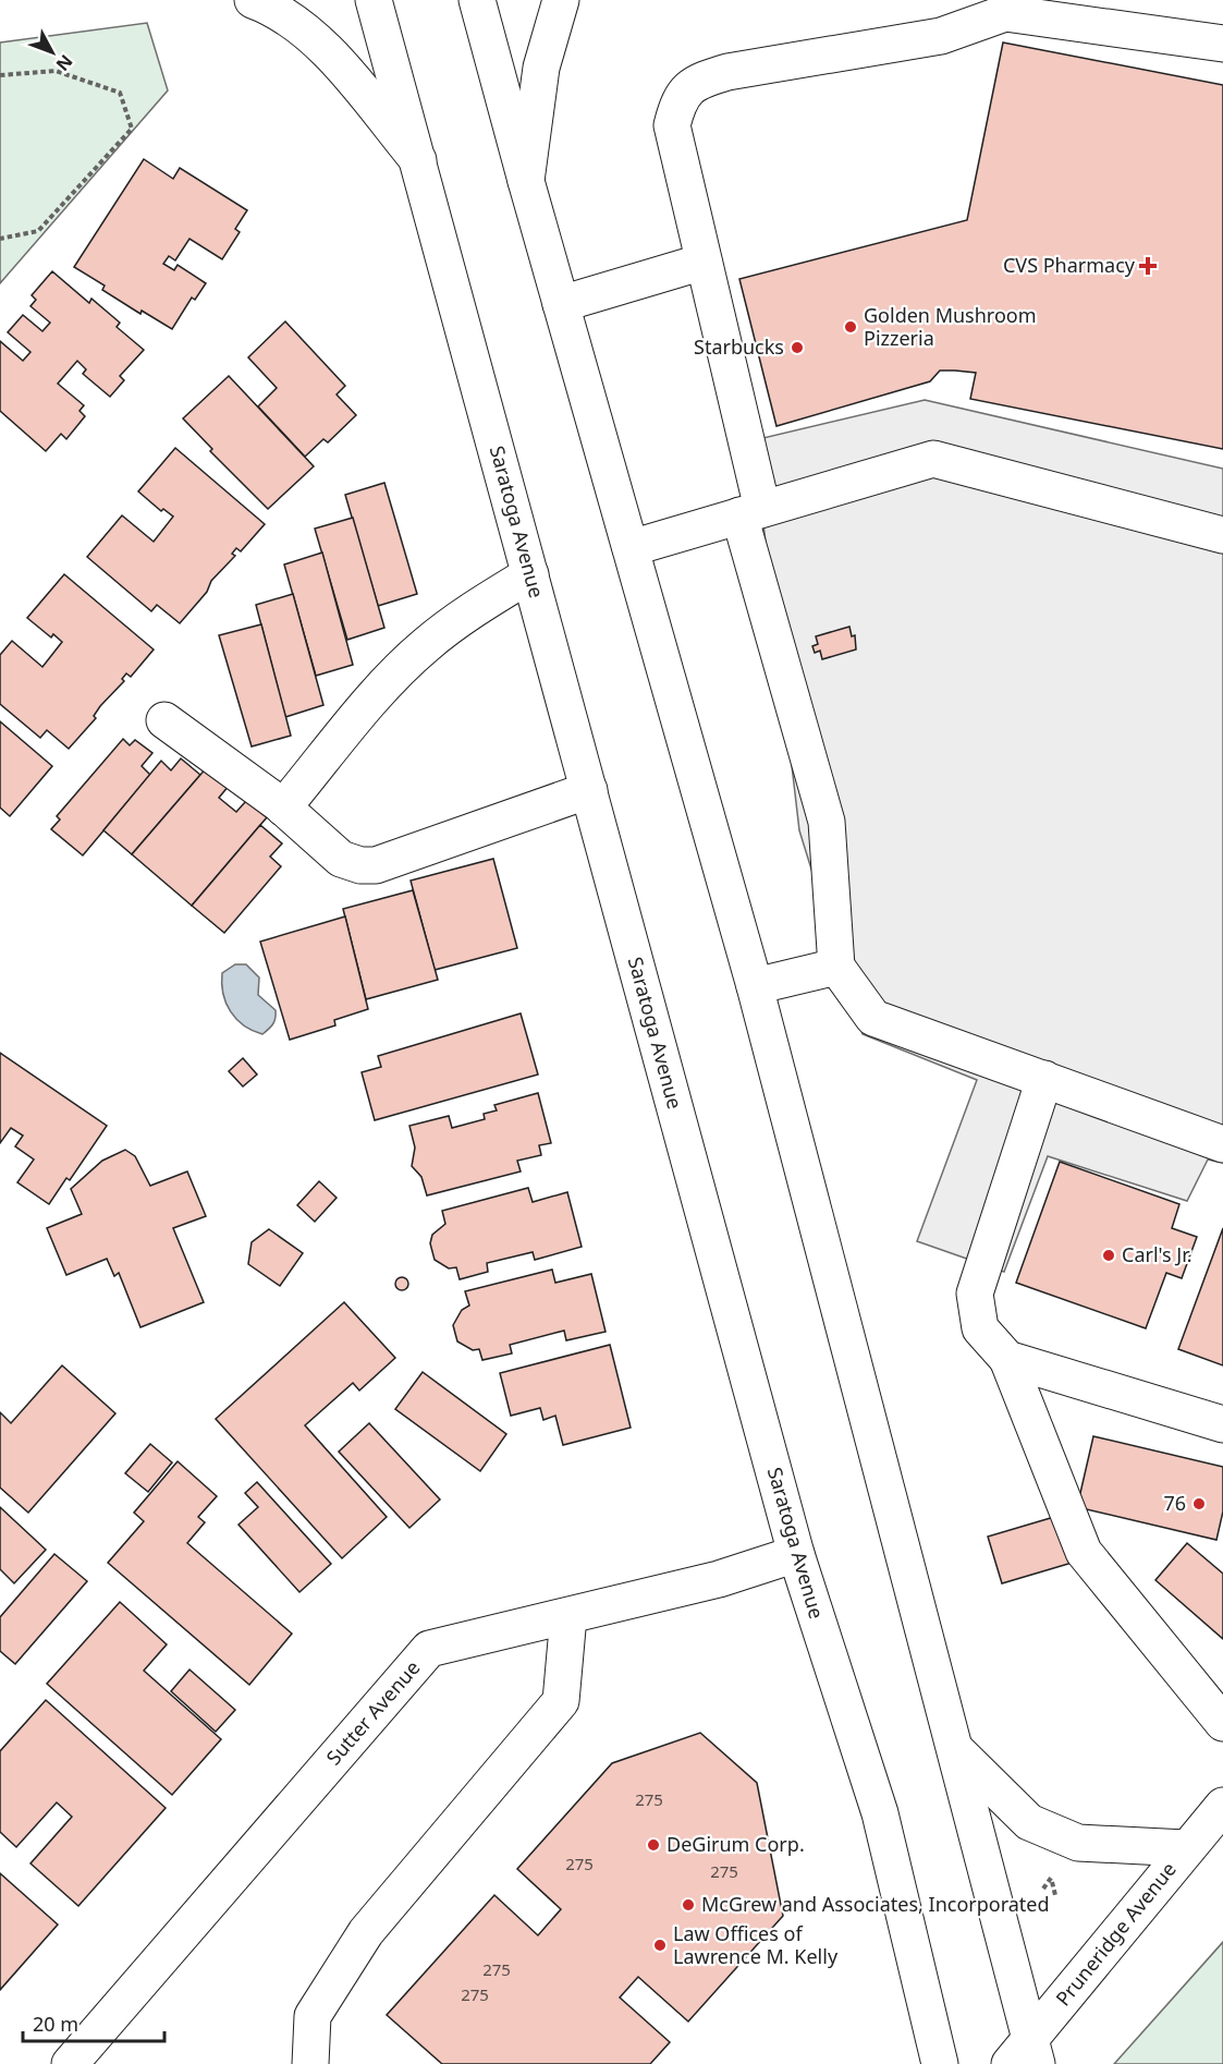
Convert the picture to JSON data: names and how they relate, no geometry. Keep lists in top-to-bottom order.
{
  "streets": {
    "main road": ["Saratoga Avenue", "Sutter Avenue", "Pruneridge Avenue"]
  },
  "crossings": [
    ["Saratoga Avenue", "Sutter Avenue"]
  ],
  "places": {
    "health": ["CVS Pharmacy"],
    "other": [
      "Golden Mushroom Pizzeria",
      "Starbucks",
      "Carl's Jr.",
      "76",
      "DeGirum Corp.",
      "McGrew and Associates, Incorporated",
      "Law Offices of Lawrence M. Kelly"
    ]
  },
  "house_numbers": [
    "275",
    "275",
    "275",
    "275",
    "275"
  ],
  "scale_bar": "20 m",
  "north": "bottom right"
}
